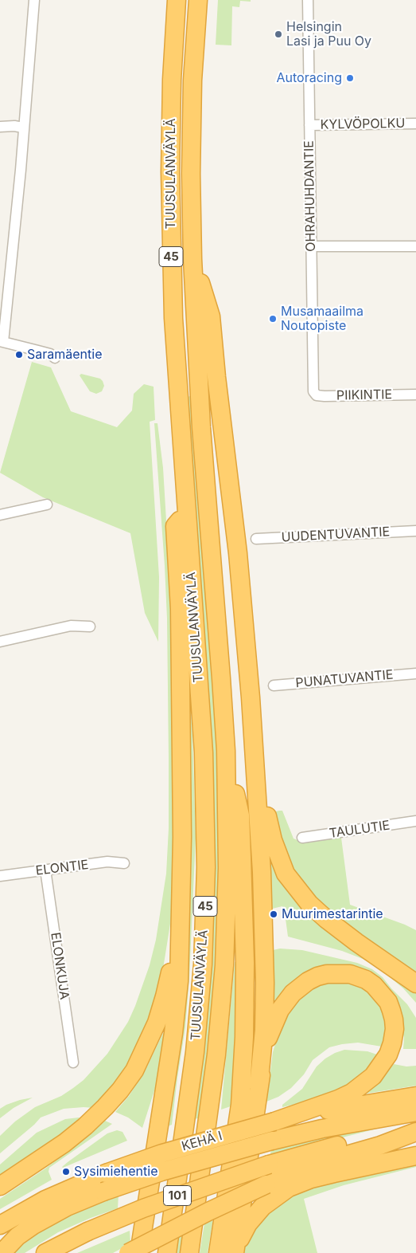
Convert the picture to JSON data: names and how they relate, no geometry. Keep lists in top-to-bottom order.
{
  "streets": {
    "highway": [
      "TUUSULANVÄYLÄ",
      "45",
      "KEHÄ I",
      "101"
    ],
    "street": [
      "KYLVÖPOLKU",
      "OHRAHUHDANTIE",
      "PIIKINTIE",
      "UUDENTUVANTIE",
      "PUNATUVANTIE",
      "TAULUTIE",
      "ELONTIE",
      "ELONKUJA"
    ]
  },
  "crossings": [
    ["KYLVÖPOLKU", "OHRAHUHDANTIE"],
    ["OHRAHUHDANTIE", "PIIKINTIE"],
    ["ELONTIE", "ELONKUJA"]
  ],
  "places": [
    "Helsingin Lasi ja Puu Oy",
    "Autoracing",
    "Musamaailma Noutopiste",
    "Saramäentie",
    "Muurimestarintie",
    "Sysimiehentie"
  ]
}
